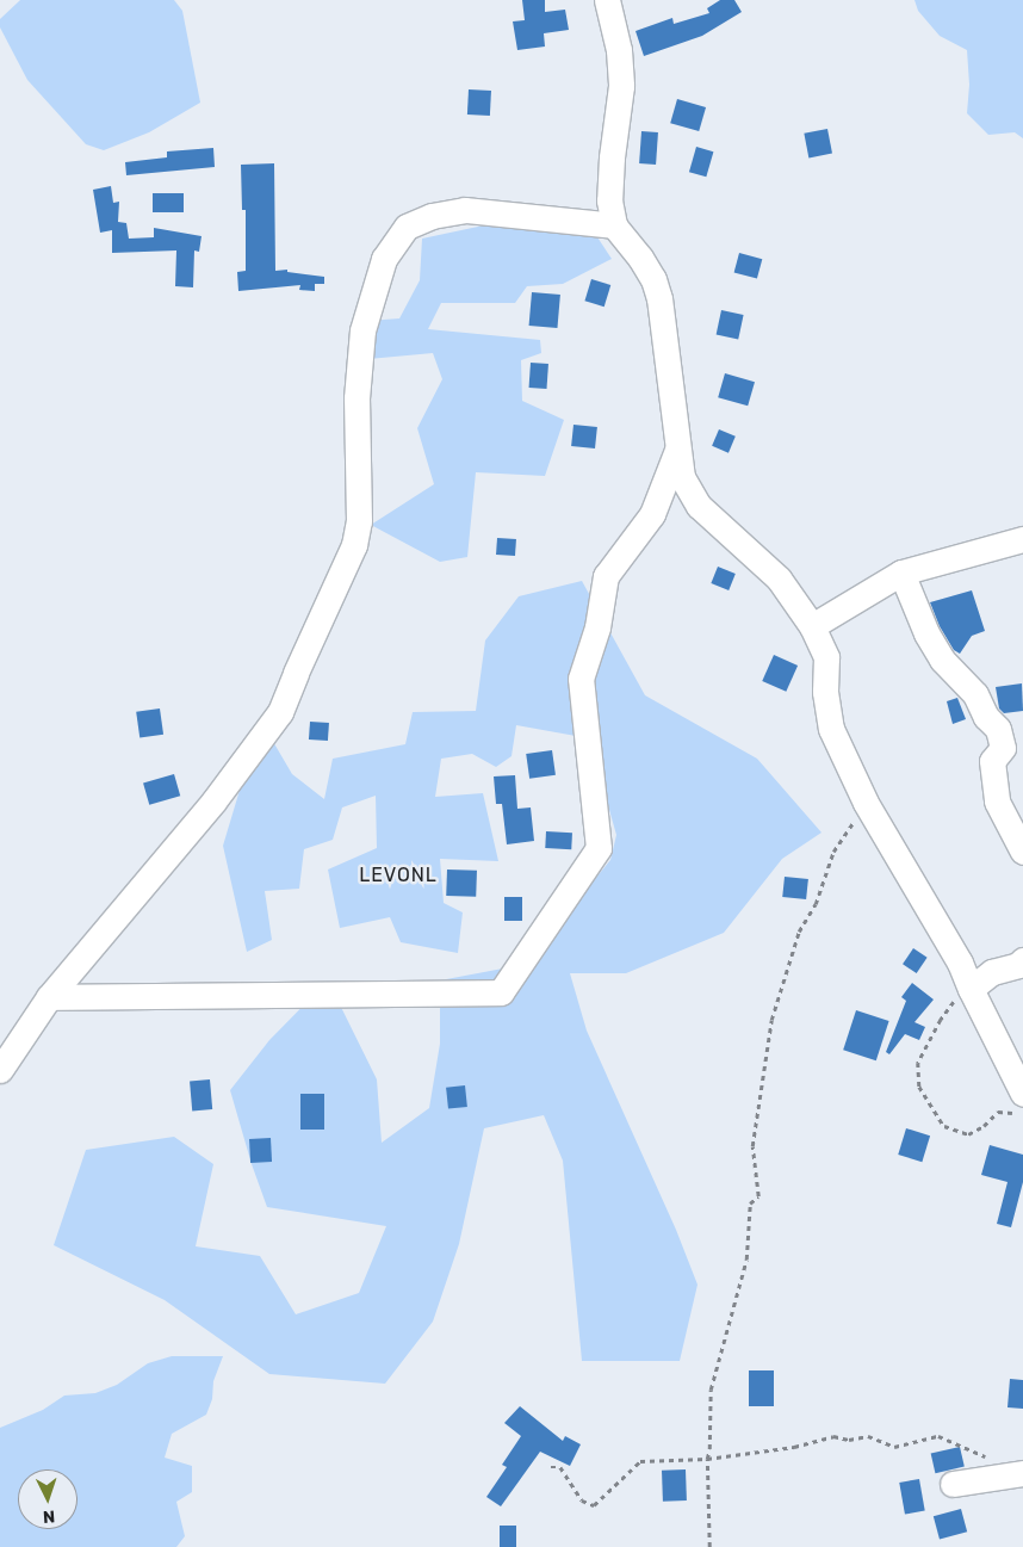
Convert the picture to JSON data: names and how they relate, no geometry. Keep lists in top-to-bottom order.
{
  "districts": ["LEVONL"],
  "north": "bottom"
}
